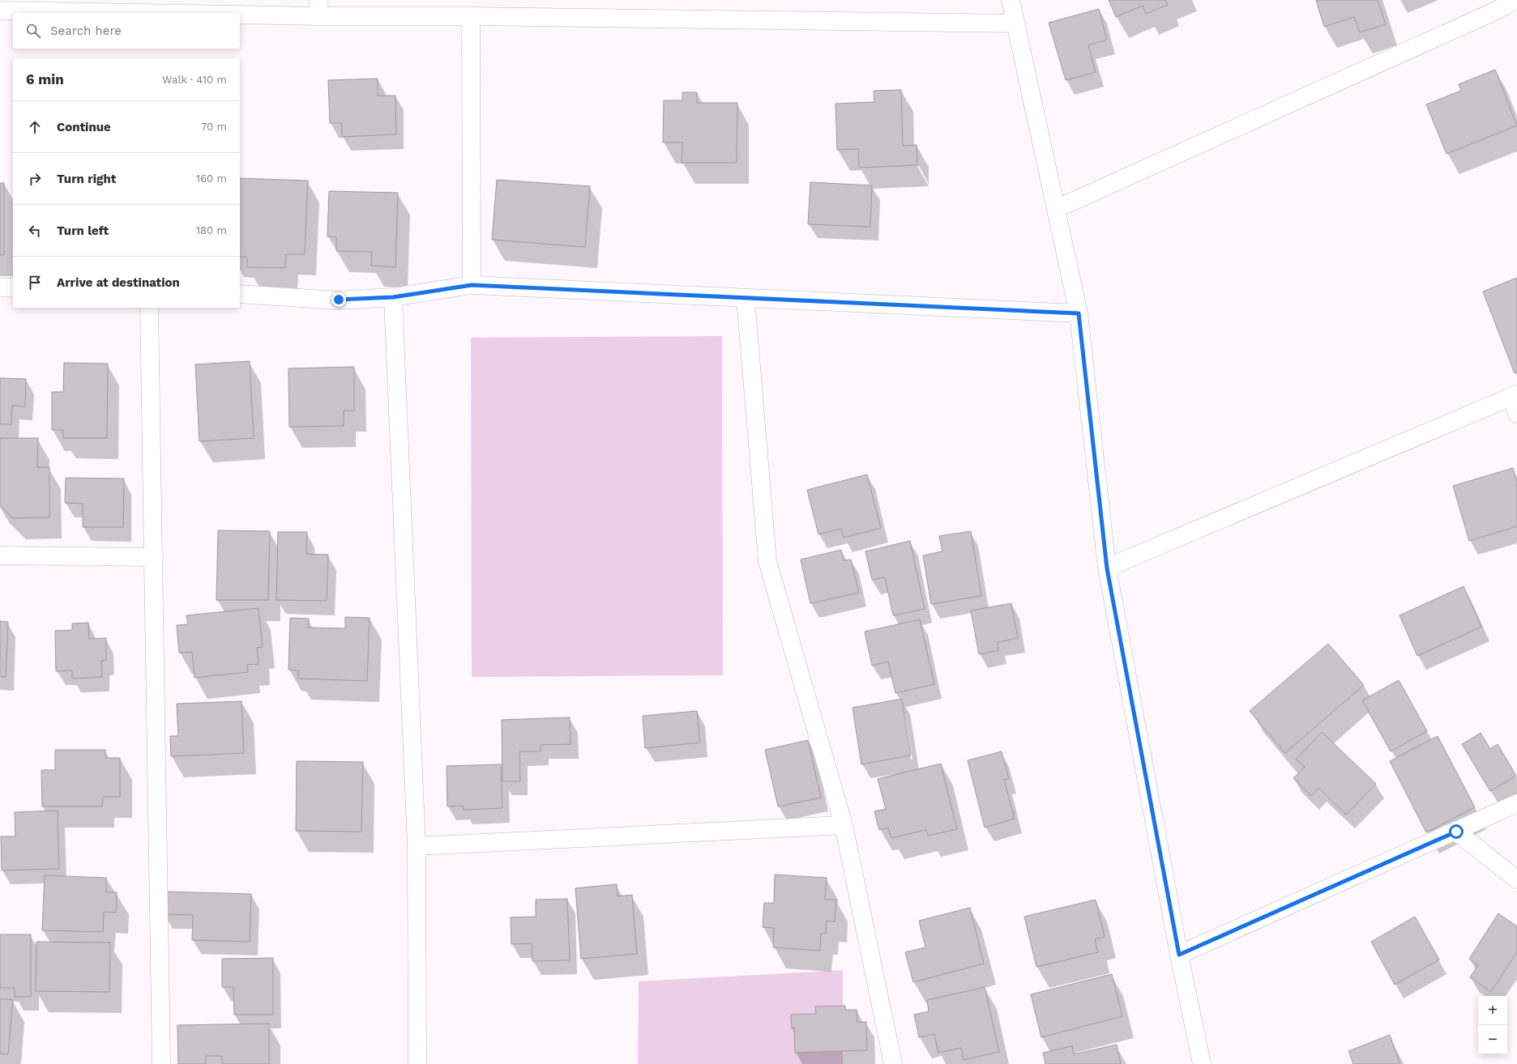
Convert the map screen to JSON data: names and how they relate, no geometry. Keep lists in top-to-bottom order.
{
  "page": {
    "search": "Search here",
    "heading": ["6 min", "Walk · 410 m"],
    "list": [
      ["Continue", "70 m"],
      ["Turn right", "160 m"],
      ["Turn left", "180 m"],
      "Arrive at destination"
    ],
    "map_buttons": ["+", "−"]
  }
}
